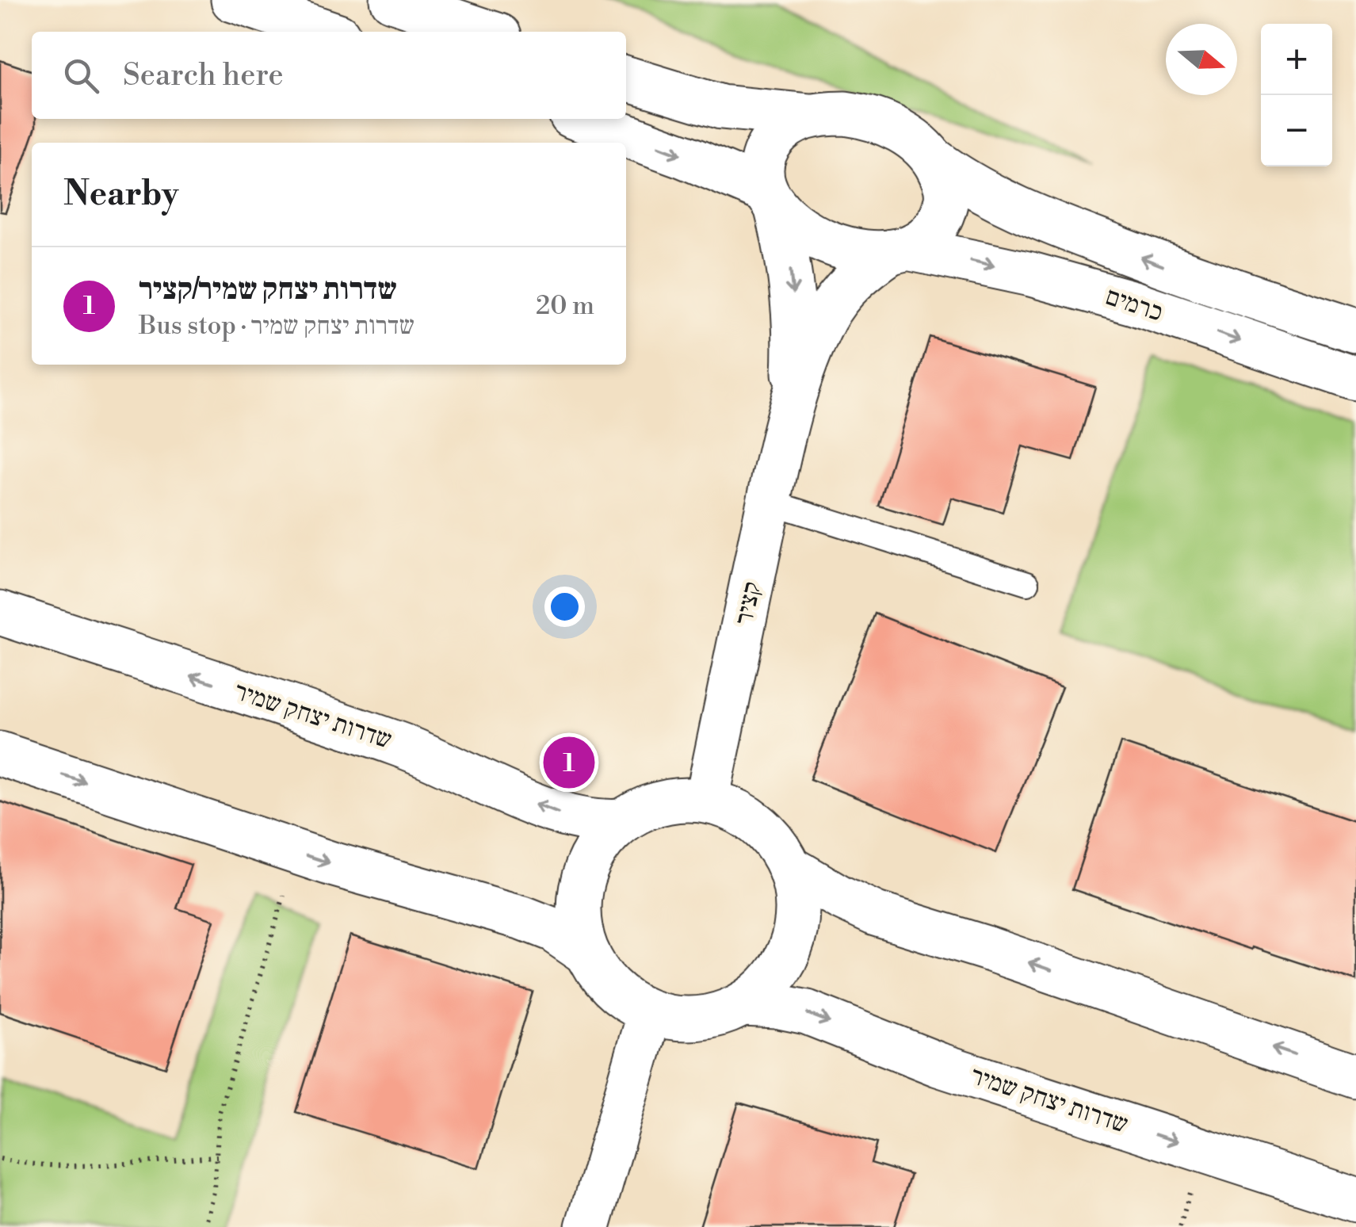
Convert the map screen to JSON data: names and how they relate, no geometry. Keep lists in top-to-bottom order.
{
  "streets": {
    "street": ["כרמים", "קציר", "שדרות יצחק שמיר"]
  },
  "crossings": [
    ["כרמים", "קציר"],
    ["קציר", "שדרות יצחק שמיר"]
  ],
  "north": "right",
  "page": {
    "map_buttons": ["+", "−"],
    "search": "Search here",
    "heading": "Nearby",
    "list": [
      {
        "mark": "1",
        "name": "שדרות יצחק שמיר/קציר",
        "note": "Bus stop · שדרות יצחק שמיר",
        "value": "20 m"
      }
    ],
    "pins": "1"
  }
}
